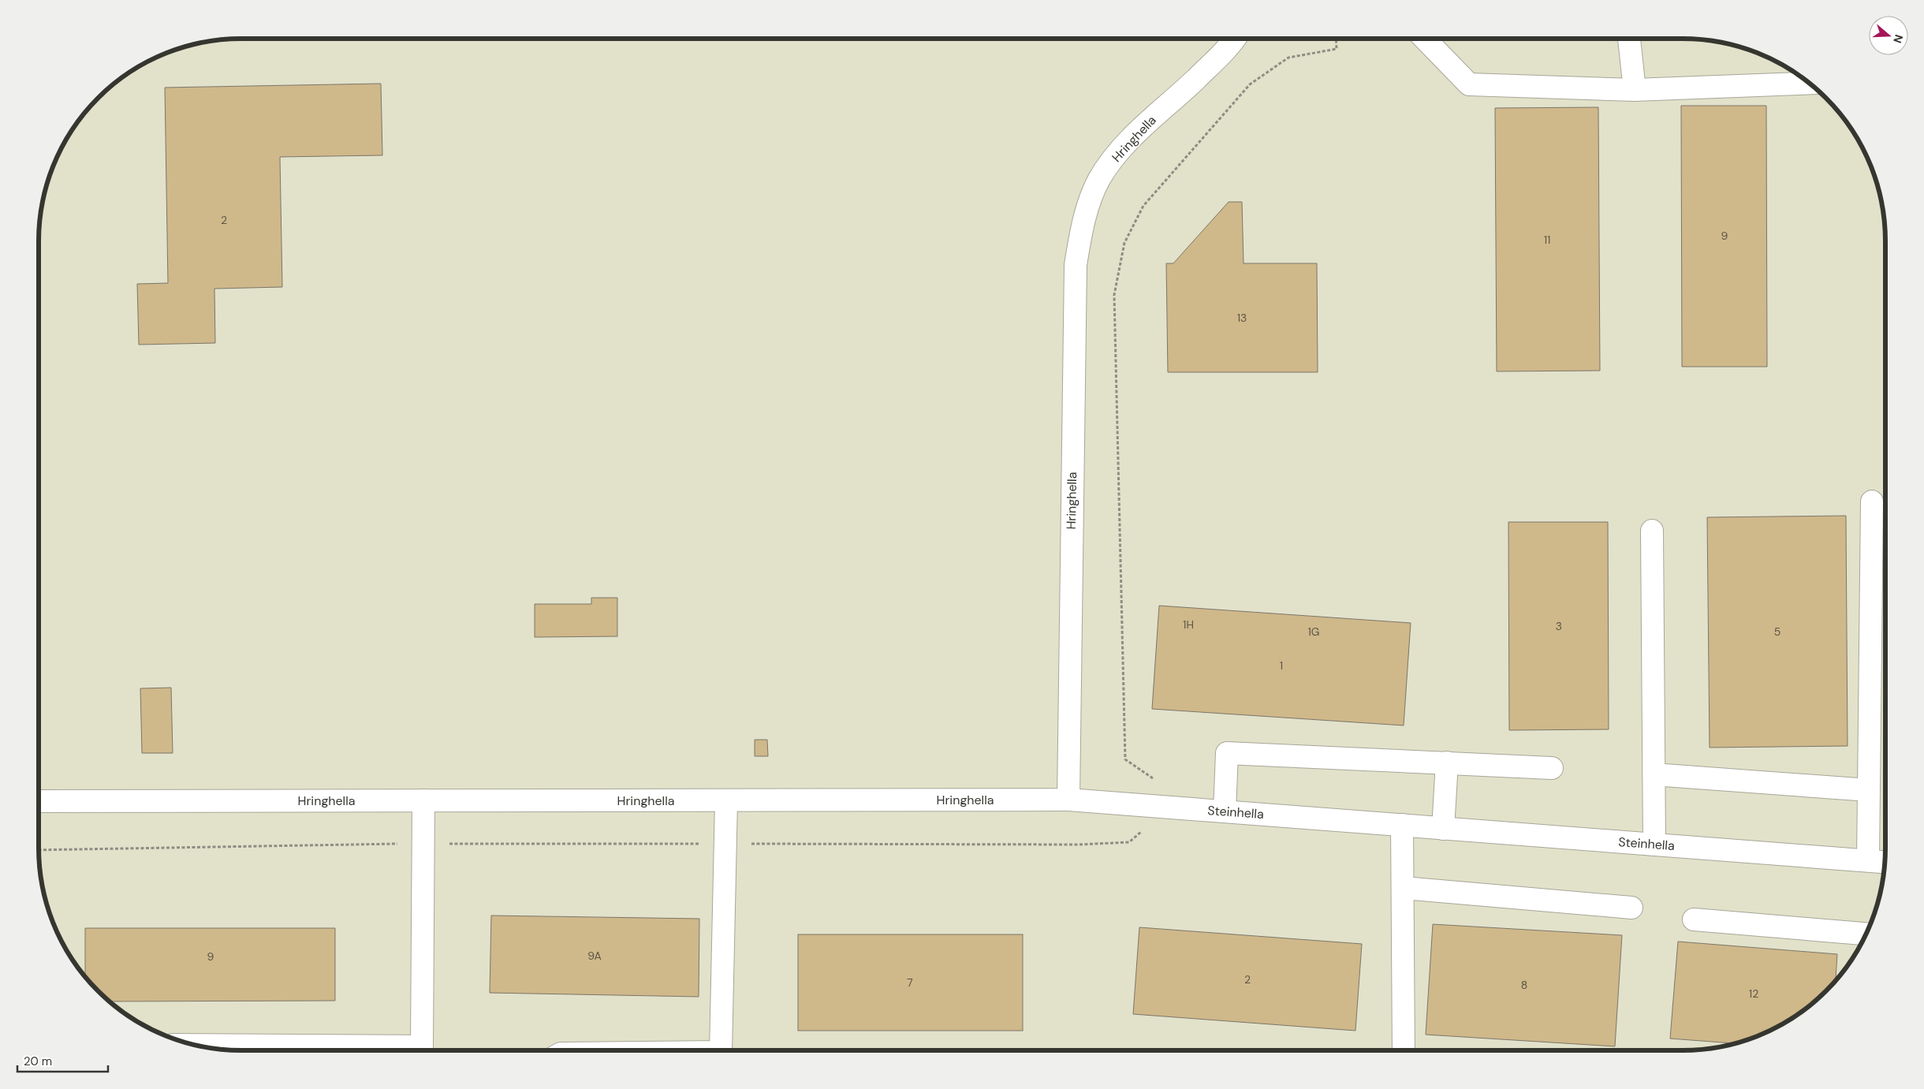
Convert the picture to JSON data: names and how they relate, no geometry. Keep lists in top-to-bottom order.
{
  "streets": {
    "street": ["Hringhella", "Steinhella"]
  },
  "crossings": [
    ["Hringhella", "Steinhella"]
  ],
  "house_numbers": [
    "2",
    "9",
    "11",
    "13",
    "1H",
    "3",
    "1G",
    "5",
    "1",
    "9A",
    "9",
    "2",
    "7",
    "8",
    "12"
  ],
  "scale_bar": "20 m",
  "north": "right"
}
